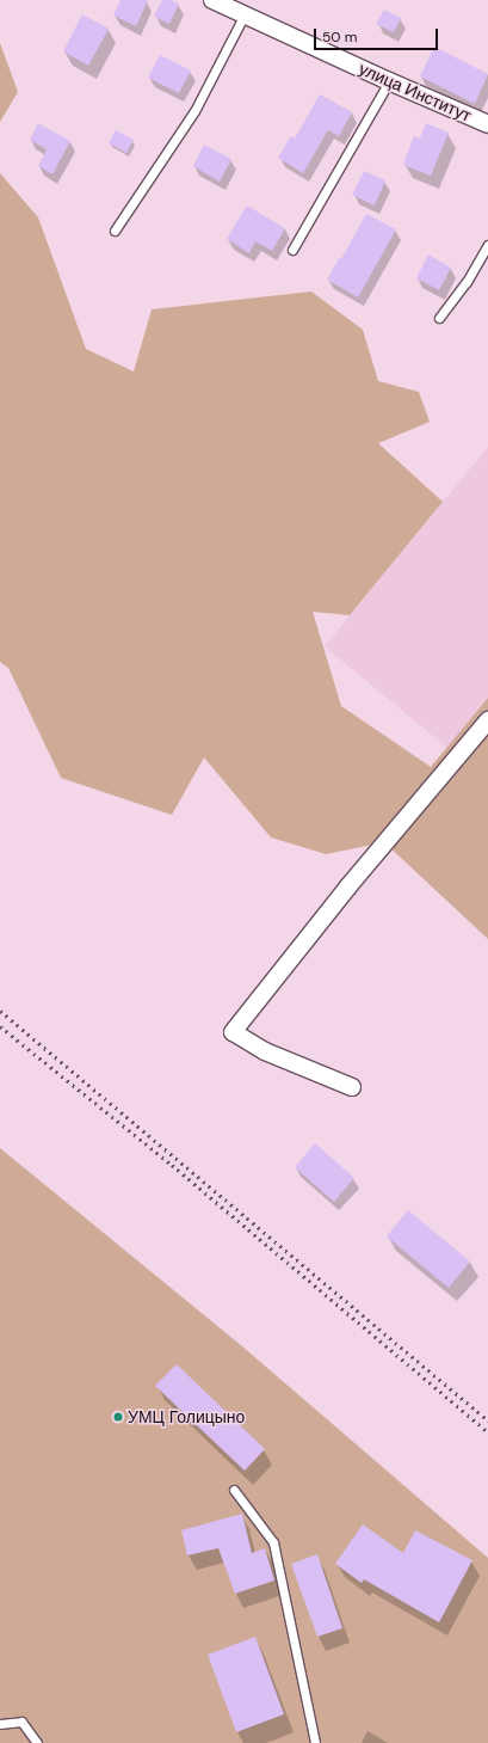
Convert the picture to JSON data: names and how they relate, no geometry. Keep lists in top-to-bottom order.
{
  "streets": {
    "street": ["улица Институт"]
  },
  "places": ["УМЦ Голицыно"],
  "scale_bar": "50 m"
}
